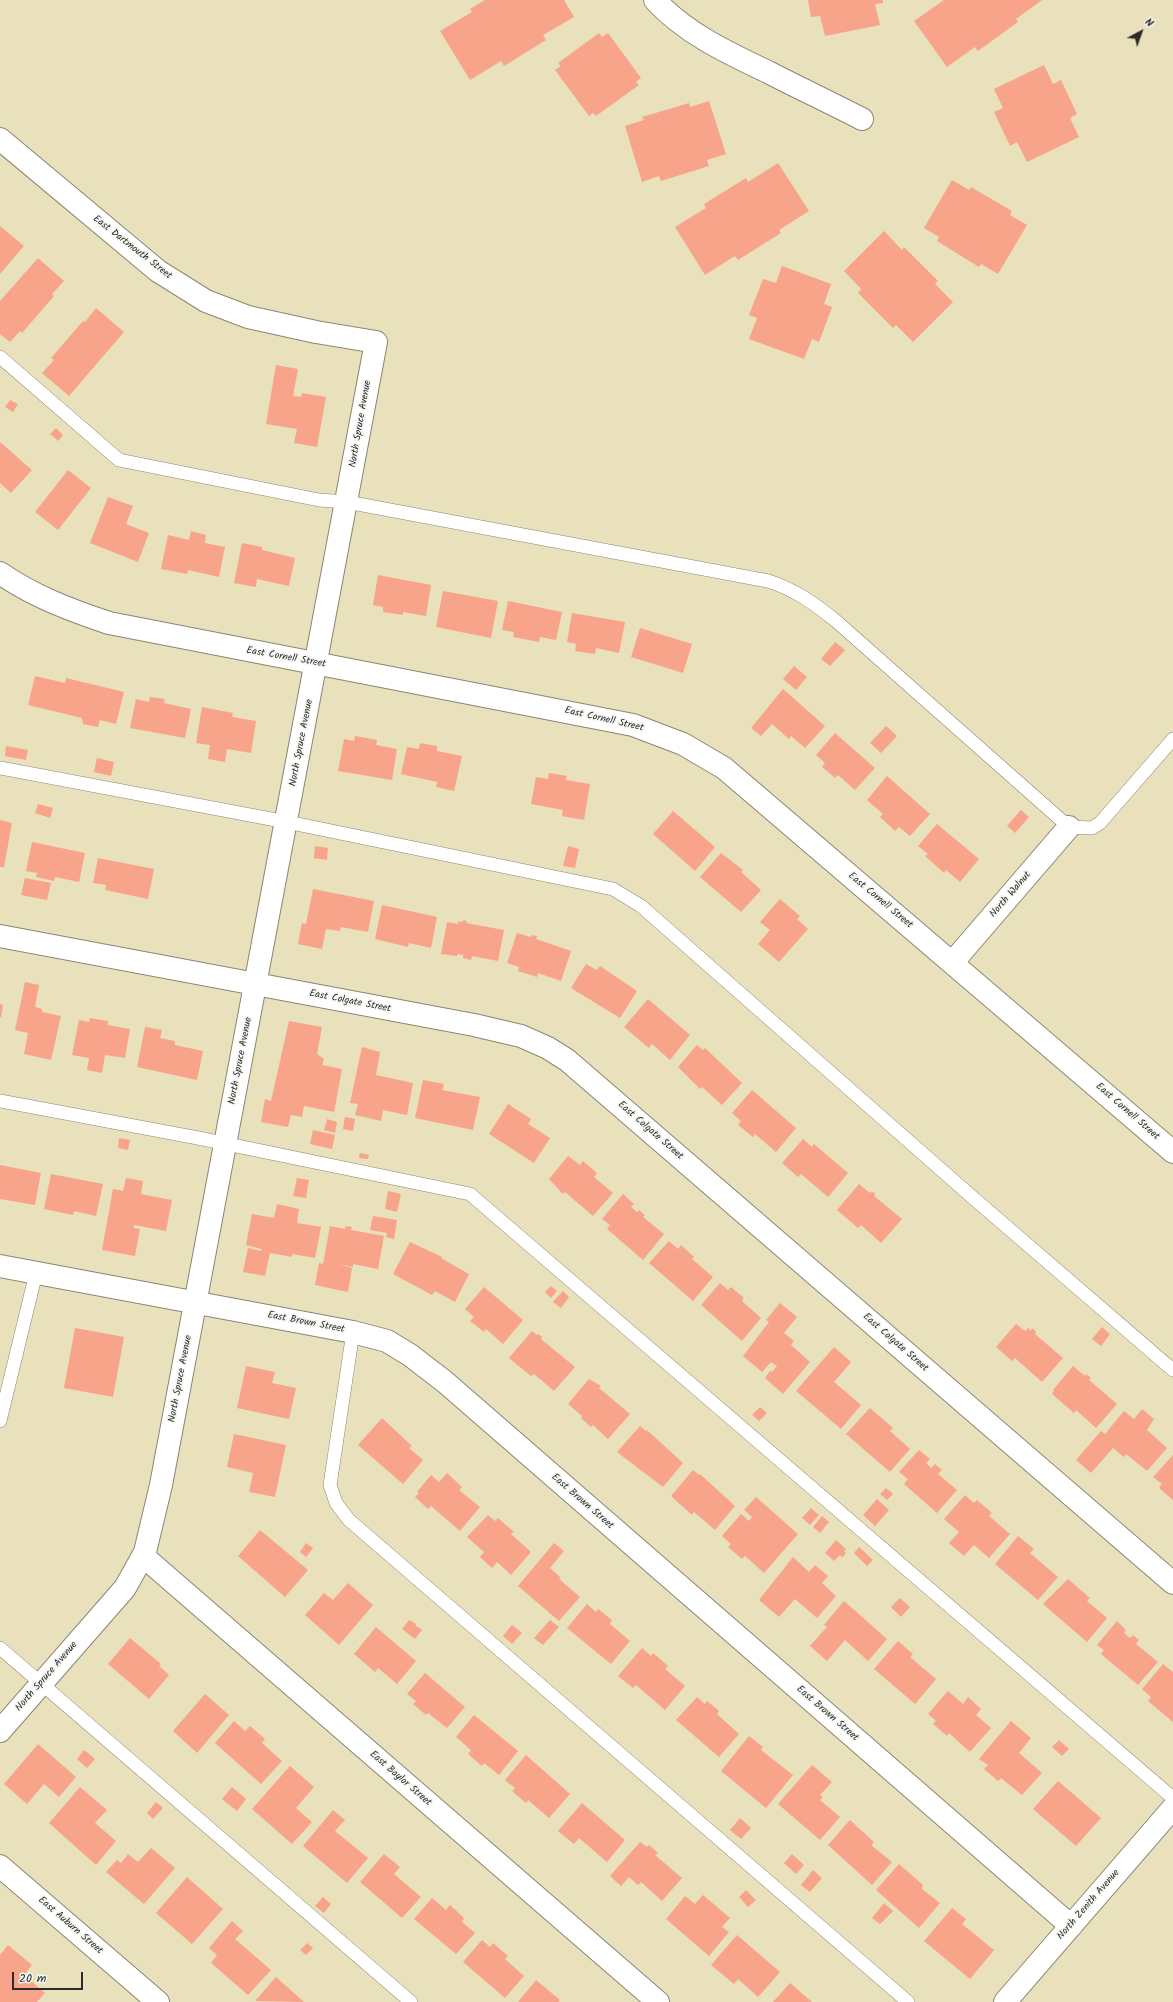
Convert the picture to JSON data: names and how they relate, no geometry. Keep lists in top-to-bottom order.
{
  "streets": {
    "street": [
      "East Dartmouth Street",
      "North Spruce Avenue",
      "East Cornell Street",
      "North Walnut",
      "East Colgate Street",
      "East Brown Street",
      "East Baylor Street",
      "North Zenith Avenue",
      "East Auburn Street"
    ]
  },
  "crossings": [
    ["East Dartmouth Street", "North Spruce Avenue"],
    ["North Spruce Avenue", "East Cornell Street"],
    ["North Spruce Avenue", "East Colgate Street"],
    ["North Spruce Avenue", "East Brown Street"],
    ["North Spruce Avenue", "East Baylor Street"],
    ["East Cornell Street", "North Walnut"],
    ["East Brown Street", "North Zenith Avenue"]
  ],
  "scale_bar": "20 m",
  "north": "top right"
}
